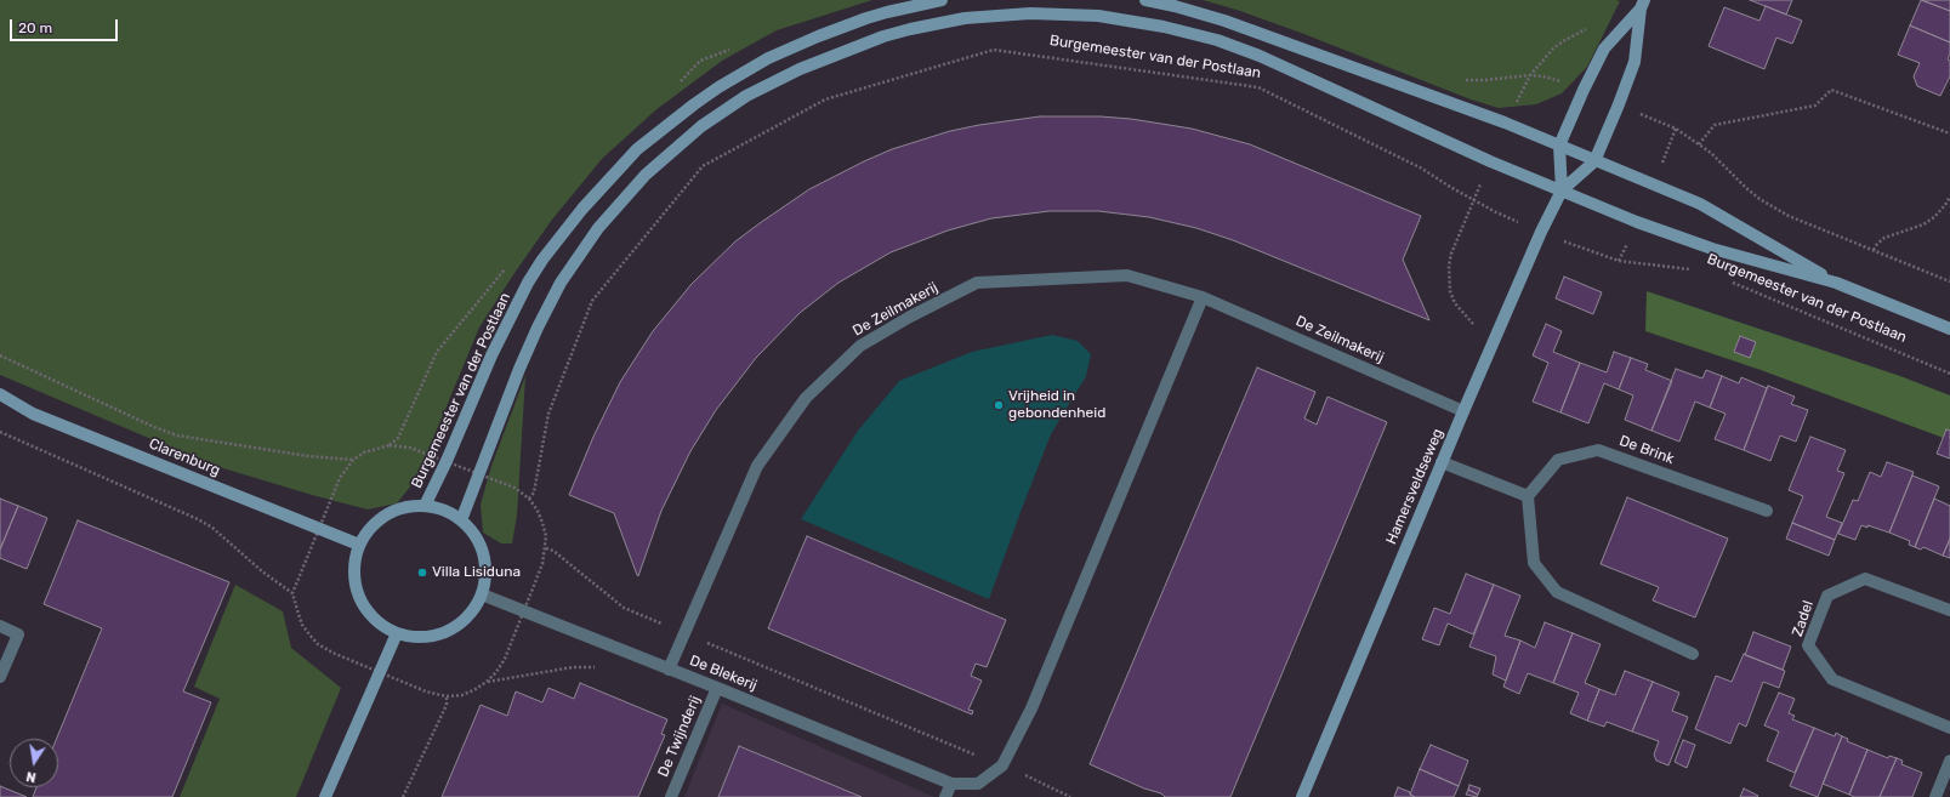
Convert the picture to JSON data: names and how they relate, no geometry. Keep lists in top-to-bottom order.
{
  "streets": {
    "street": [
      "Burgemeester van der Postlaan",
      "De Zeilmakerij",
      "De Brink",
      "Clarenburg",
      "Hamersveldseweg",
      "Zadel",
      "De Blekerij",
      "De Twijnderij"
    ]
  },
  "crossings": [
    ["Burgemeester van der Postlaan", "Clarenburg"],
    ["Burgemeester van der Postlaan", "Hamersveldseweg"],
    ["Burgemeester van der Postlaan", "De Blekerij"],
    ["De Zeilmakerij", "Hamersveldseweg"],
    ["De Zeilmakerij", "De Blekerij"],
    ["Clarenburg", "De Blekerij"],
    ["De Blekerij", "De Twijnderij"]
  ],
  "places": ["Vrijheid in gebondenheid", "Villa Lisiduna"],
  "scale_bar": "20 m",
  "north": "bottom"
}
